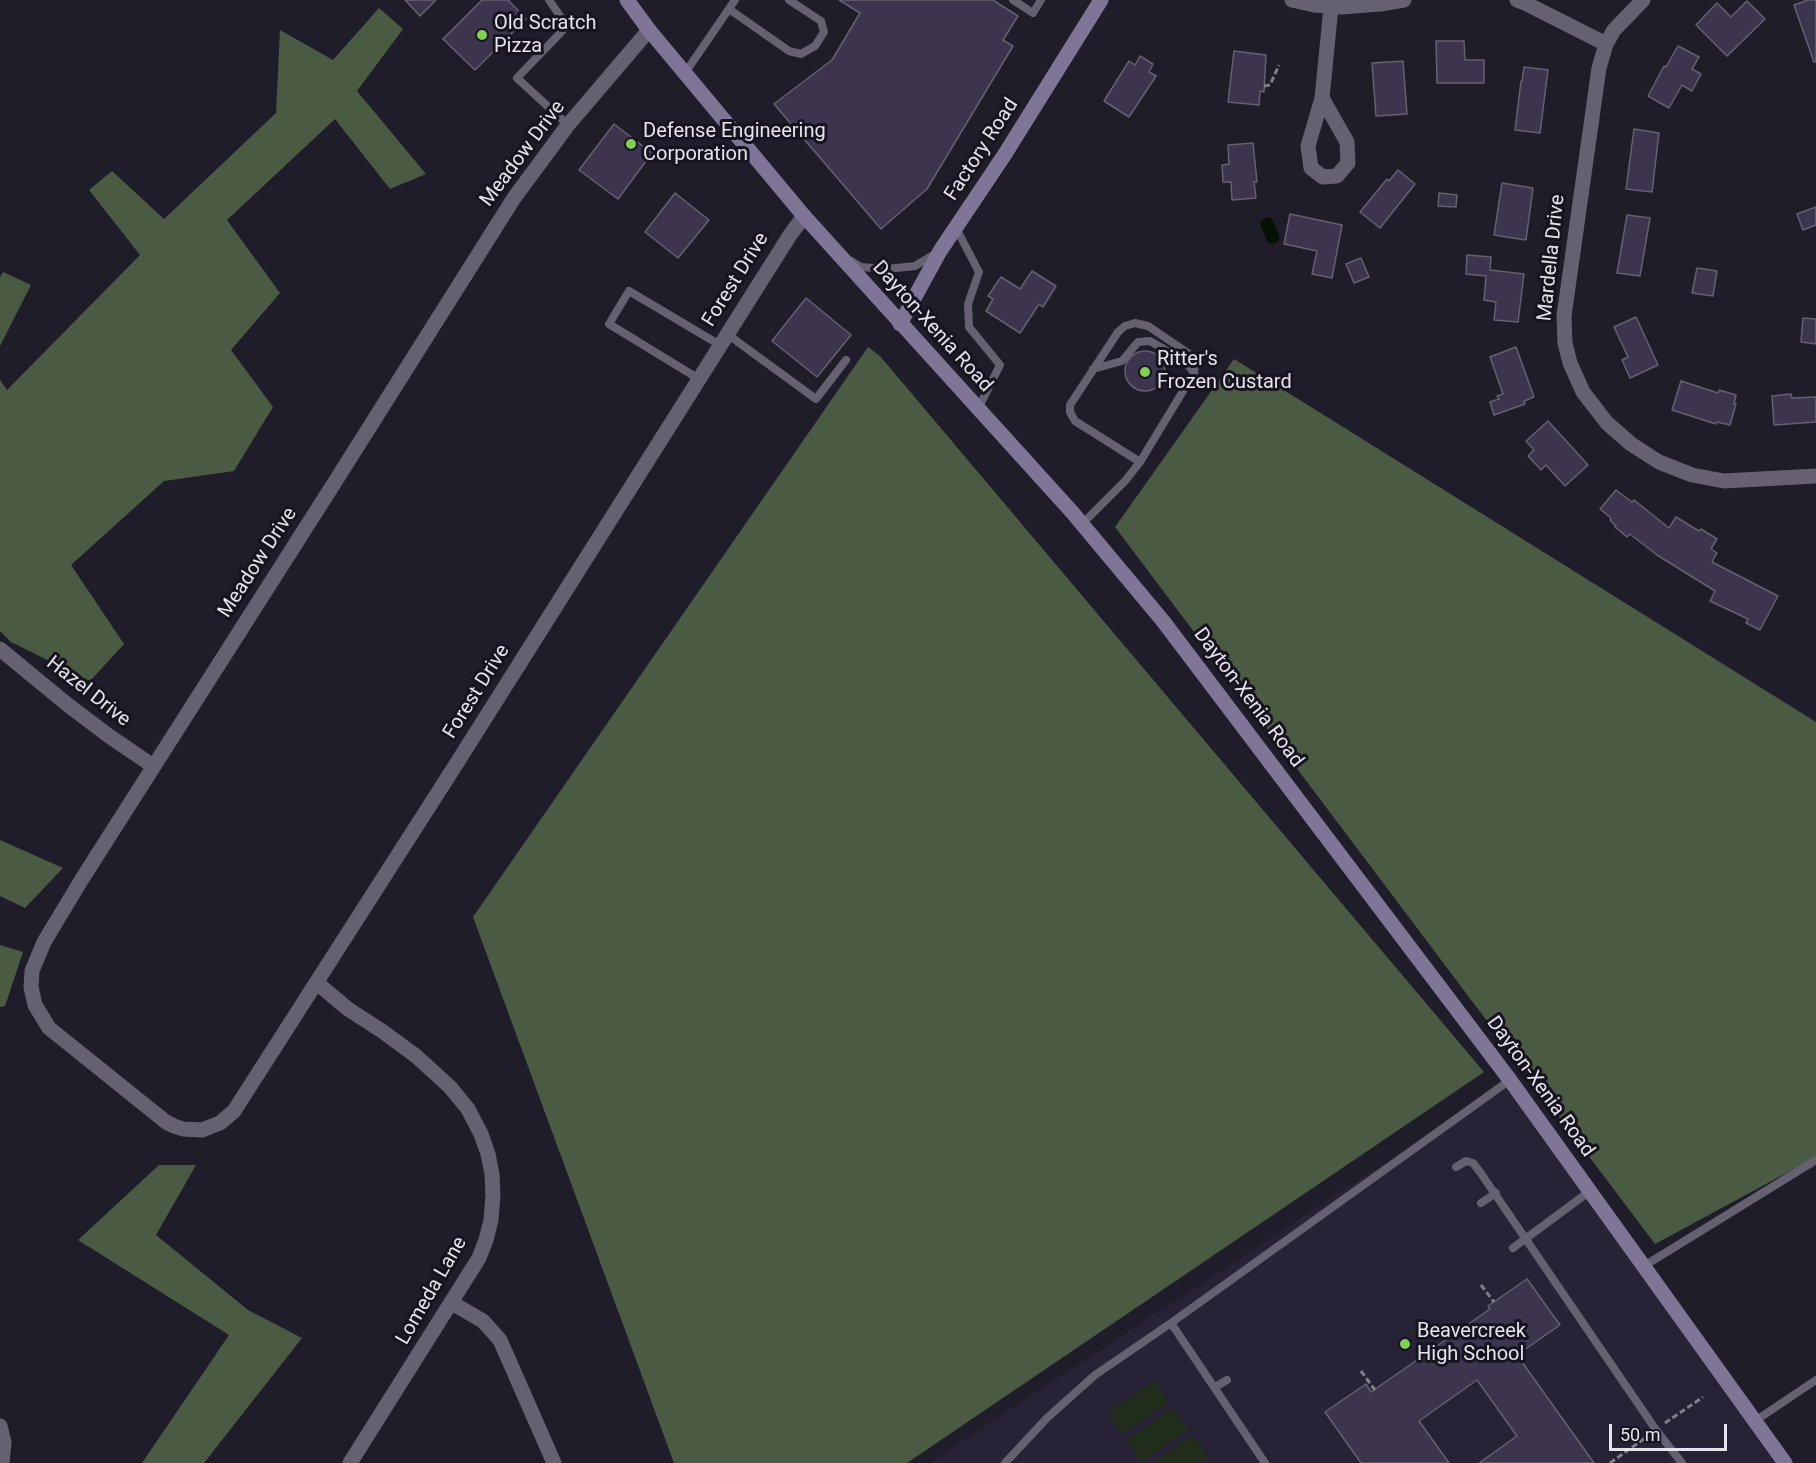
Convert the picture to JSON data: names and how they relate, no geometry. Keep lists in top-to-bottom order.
{
  "streets": {
    "main road": ["Factory Road", "Dayton-Xenia Road"],
    "street": [
      "Meadow Drive",
      "Mardella Drive",
      "Forest Drive",
      "Hazel Drive",
      "Lomeda Lane"
    ]
  },
  "crossings": [
    ["Factory Road", "Dayton-Xenia Road"],
    ["Meadow Drive", "Forest Drive"],
    ["Meadow Drive", "Dayton-Xenia Road"],
    ["Meadow Drive", "Hazel Drive"],
    ["Forest Drive", "Dayton-Xenia Road"],
    ["Forest Drive", "Lomeda Lane"]
  ],
  "places": [
    "Old Scratch Pizza",
    "Defense Engineering Corporation",
    "Ritter's Frozen Custard",
    "Beavercreek High School"
  ],
  "scale_bar": "50 m"
}
